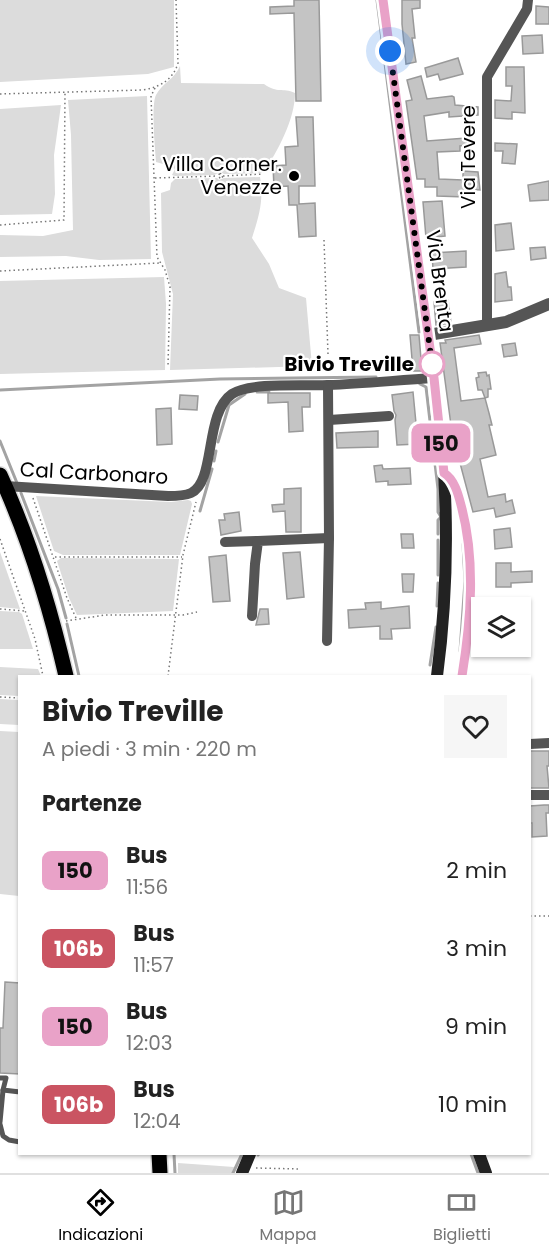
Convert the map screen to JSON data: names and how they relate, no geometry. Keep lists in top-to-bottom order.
{
  "streets": {
    "main road": ["Via Brenta"],
    "street": ["Via Tevere", "Cal Carbonaro"]
  },
  "places": ["Villa Corner. Venezze", "Bivio Treville"],
  "lines": ["bus line 150"],
  "page": {
    "on_map": "150",
    "heading": [
      ["Bivio Treville", "A piedi · 3 min · 220 m"],
      "Partenze"
    ],
    "list": [
      {
        "mark": "150",
        "name": "Bus",
        "note": "11:56",
        "value": "2 min"
      },
      {
        "mark": "106b",
        "name": "Bus",
        "note": "11:57",
        "value": "3 min"
      },
      {
        "mark": "150",
        "name": "Bus",
        "note": "12:03",
        "value": "9 min"
      },
      {
        "mark": "106b",
        "name": "Bus",
        "note": "12:04",
        "value": "10 min"
      }
    ],
    "tabs": ["Indicazioni", "Mappa", "Biglietti"]
  }
}
